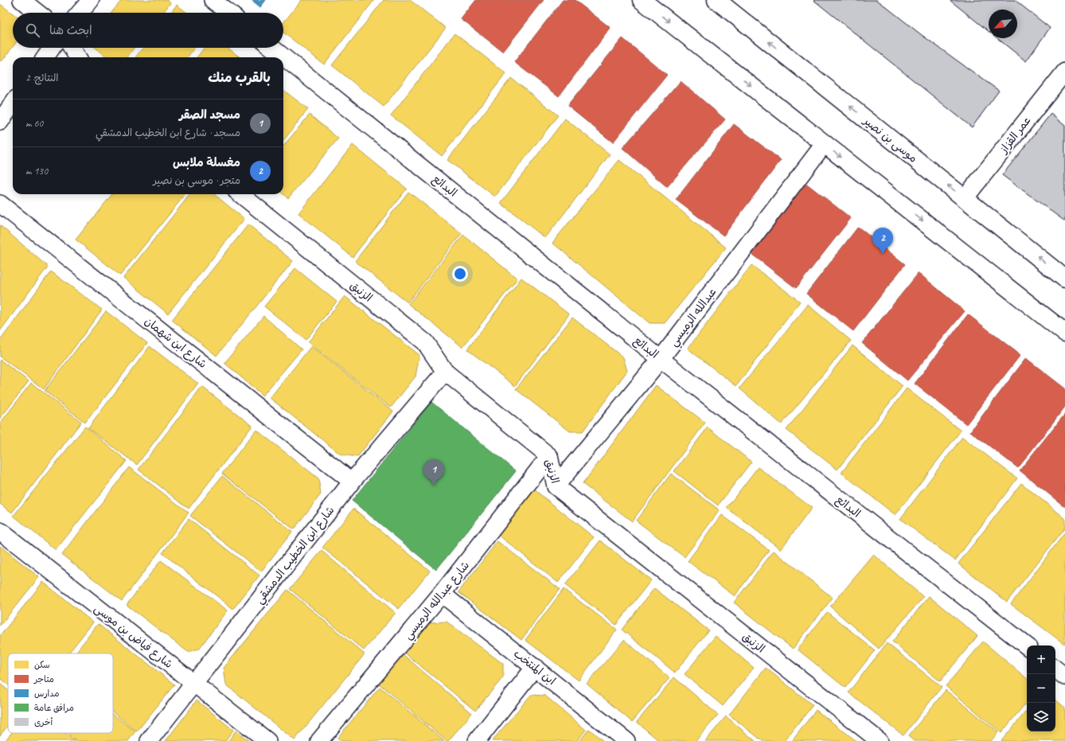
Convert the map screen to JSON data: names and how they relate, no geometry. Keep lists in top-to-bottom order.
{
  "streets": {
    "street": [
      "عمر القزاز",
      "موسى بن نصير",
      "البدائع",
      "الزنبق",
      "عبدالله الرميسي",
      "شارع ابن شهمان",
      "شارع ابن الخطيب الدمشقي",
      "شارع عبدالله الرميسي",
      "شارع فياض بن موسى",
      "ابن المنتخب"
    ]
  },
  "crossings": [
    ["عمر القزاز", "موسى بن نصير"],
    ["البدائع", "عبدالله الرميسي"],
    ["الزنبق", "عبدالله الرميسي"],
    ["الزنبق", "شارع ابن الخطيب الدمشقي"],
    ["الزنبق", "شارع عبدالله الرميسي"],
    ["شارع ابن شهمان", "شارع ابن الخطيب الدمشقي"],
    ["شارع ابن الخطيب الدمشقي", "شارع فياض بن موسى"],
    ["شارع عبدالله الرميسي", "ابن المنتخب"]
  ],
  "legend": [
    "سكن",
    "متاجر",
    "مدارس",
    "مرافق عامة",
    "أخرى"
  ],
  "north": "bottom left",
  "page": {
    "search": "ابحث هنا",
    "heading": ["بالقرب منك", "النتائج: 2"],
    "list": [
      {
        "mark": "1",
        "name": "مسجد الصقر",
        "note": "مسجد · شارع ابن الخطيب الدمشقي",
        "value": "60 m"
      },
      {
        "mark": "2",
        "name": "مغسلة ملابس",
        "note": "متجر · موسى بن نصير",
        "value": "130 m"
      }
    ],
    "pins": ["2", "1"],
    "map_buttons": ["+", "−"]
  }
}
